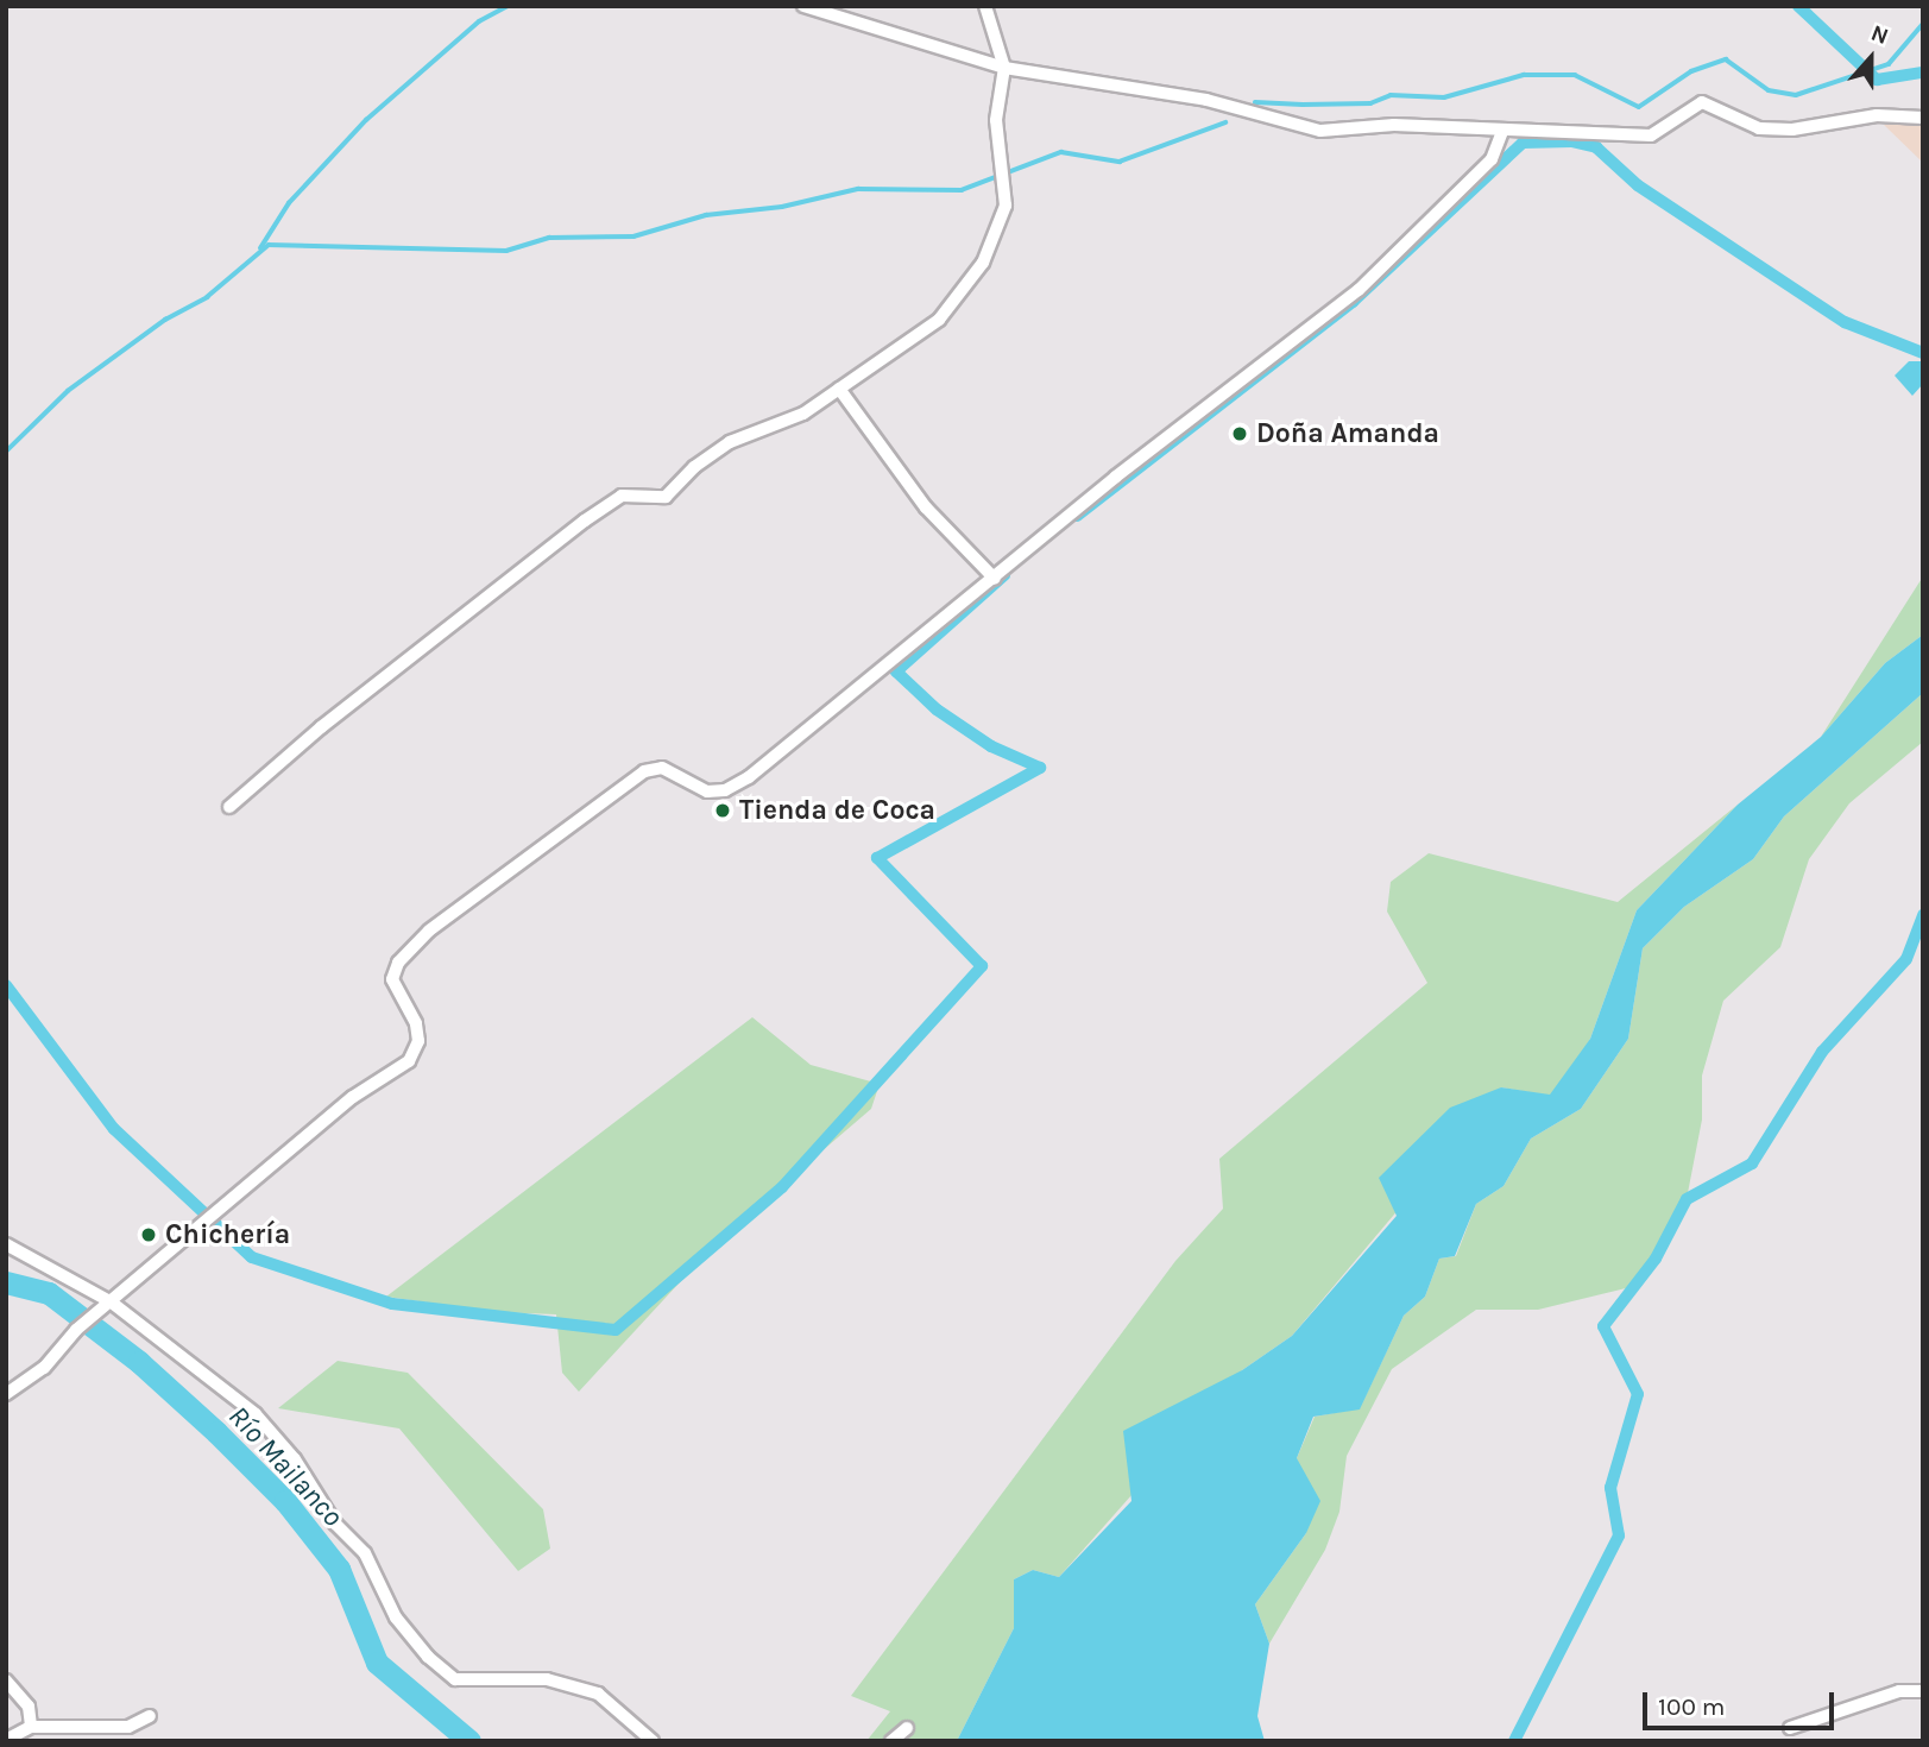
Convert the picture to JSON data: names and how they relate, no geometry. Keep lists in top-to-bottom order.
{
  "water": ["Río Mailanco"],
  "places": ["Doña Amanda", "Tienda de Coca", "Chichería"],
  "scale_bar": "100 m",
  "north": "top"
}
